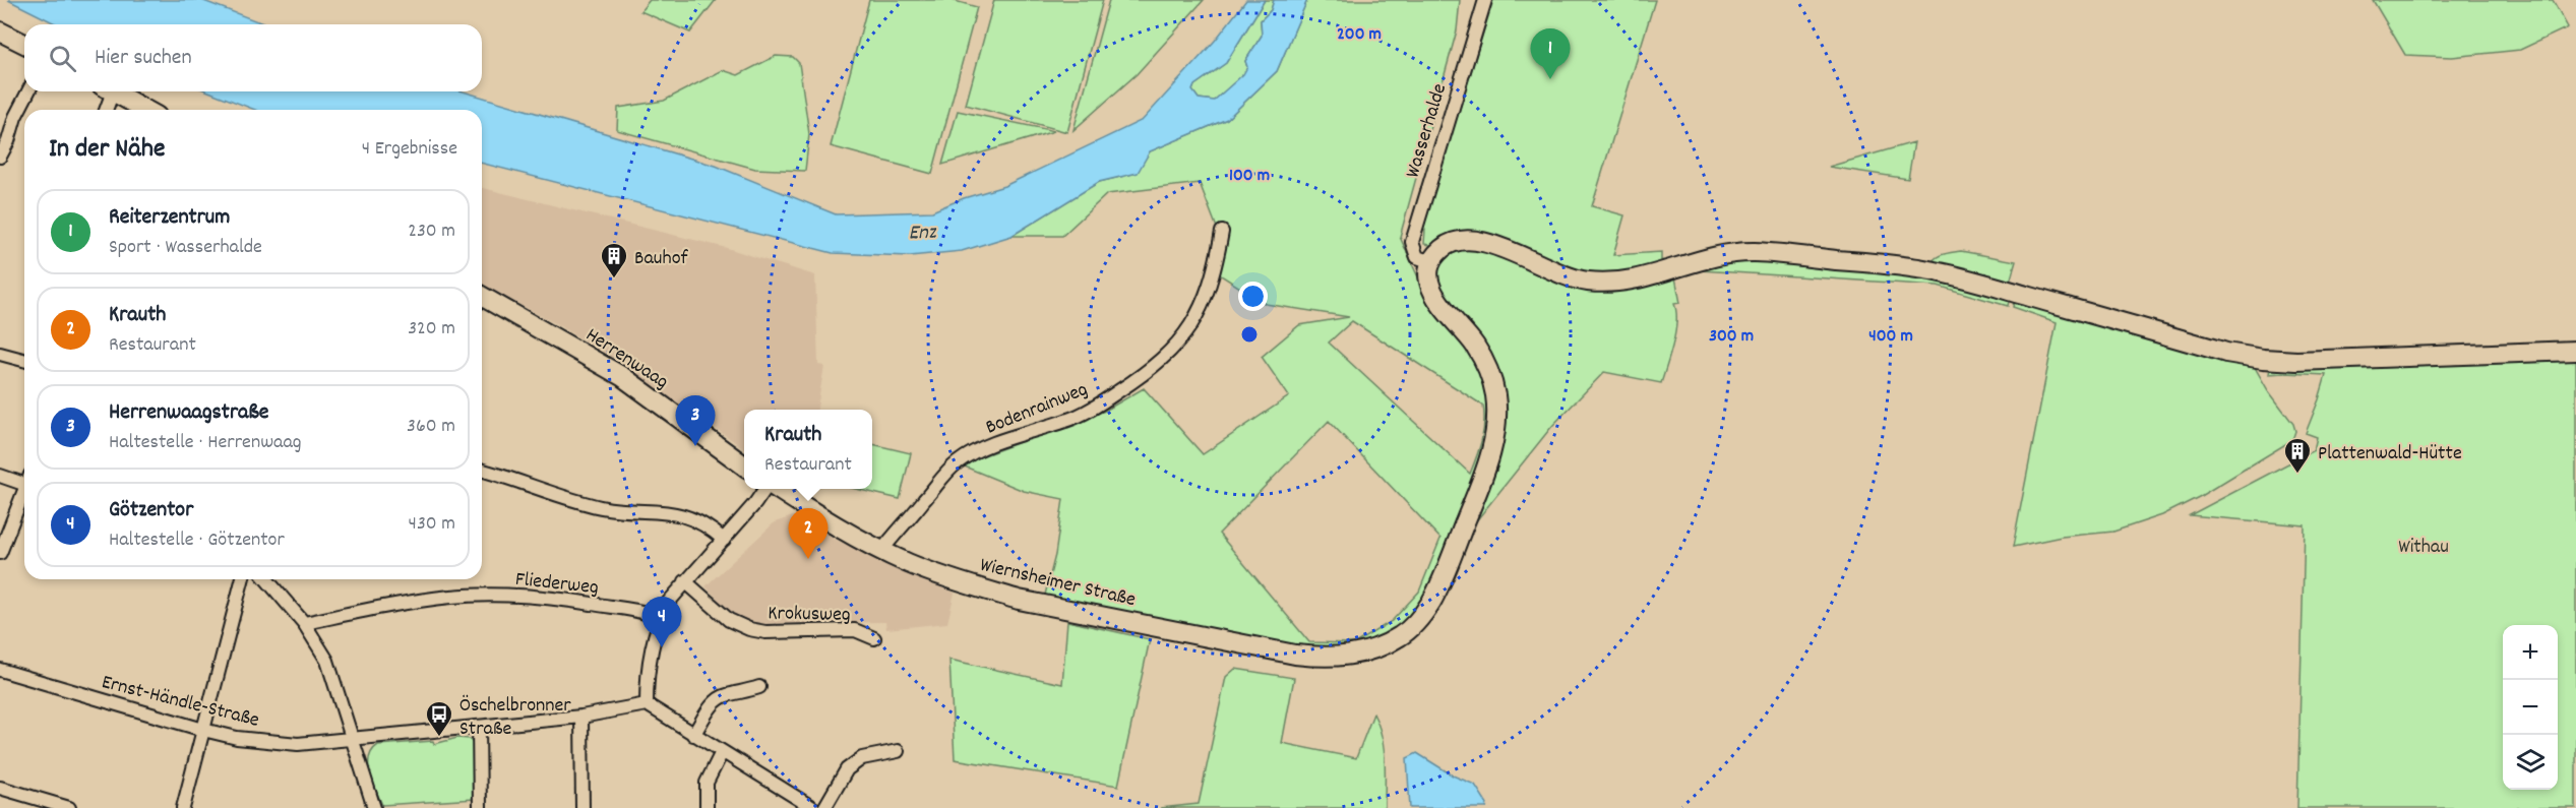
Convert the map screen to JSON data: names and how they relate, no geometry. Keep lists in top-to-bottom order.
{
  "streets": {
    "main road": ["Herrenwaag", "Wiernsheimer Straße"],
    "street": [
      "Wasserhalde",
      "Bodenrainweg",
      "Fliederweg",
      "Krokusweg",
      "Ernst-Händle-Straße"
    ]
  },
  "crossings": [
    ["Wasserhalde", "Wiernsheimer Straße"],
    ["Bodenrainweg", "Wiernsheimer Straße"],
    ["Wiernsheimer Straße", "Fliederweg"],
    ["Wiernsheimer Straße", "Krokusweg"]
  ],
  "water": ["Enz"],
  "parks": ["Withau"],
  "places": {
    "building": ["Bauhof", "Plattenwald-Hütte"],
    "bus stop": ["Öschelbronner Straße"]
  },
  "page": {
    "search": "Hier suchen",
    "pins": [
      "1",
      "3",
      "2",
      "4"
    ],
    "heading": ["In der Nähe", "4 Ergebnisse"],
    "list": [
      {
        "mark": "1",
        "name": "Reiterzentrum",
        "note": "Sport · Wasserhalde",
        "value": "230 m"
      },
      {
        "mark": "2",
        "name": "Krauth",
        "note": "Restaurant",
        "value": "320 m"
      },
      {
        "mark": "3",
        "name": "Herrenwaagstraße",
        "note": "Haltestelle · Herrenwaag",
        "value": "360 m"
      },
      {
        "mark": "4",
        "name": "Götzentor",
        "note": "Haltestelle · Götzentor",
        "value": "430 m"
      }
    ],
    "popup": ["Krauth", "Restaurant"],
    "map_buttons": ["+", "−"]
  },
  "rings": [
    "200 m",
    "100 m",
    "300 m",
    "400 m"
  ]
}
